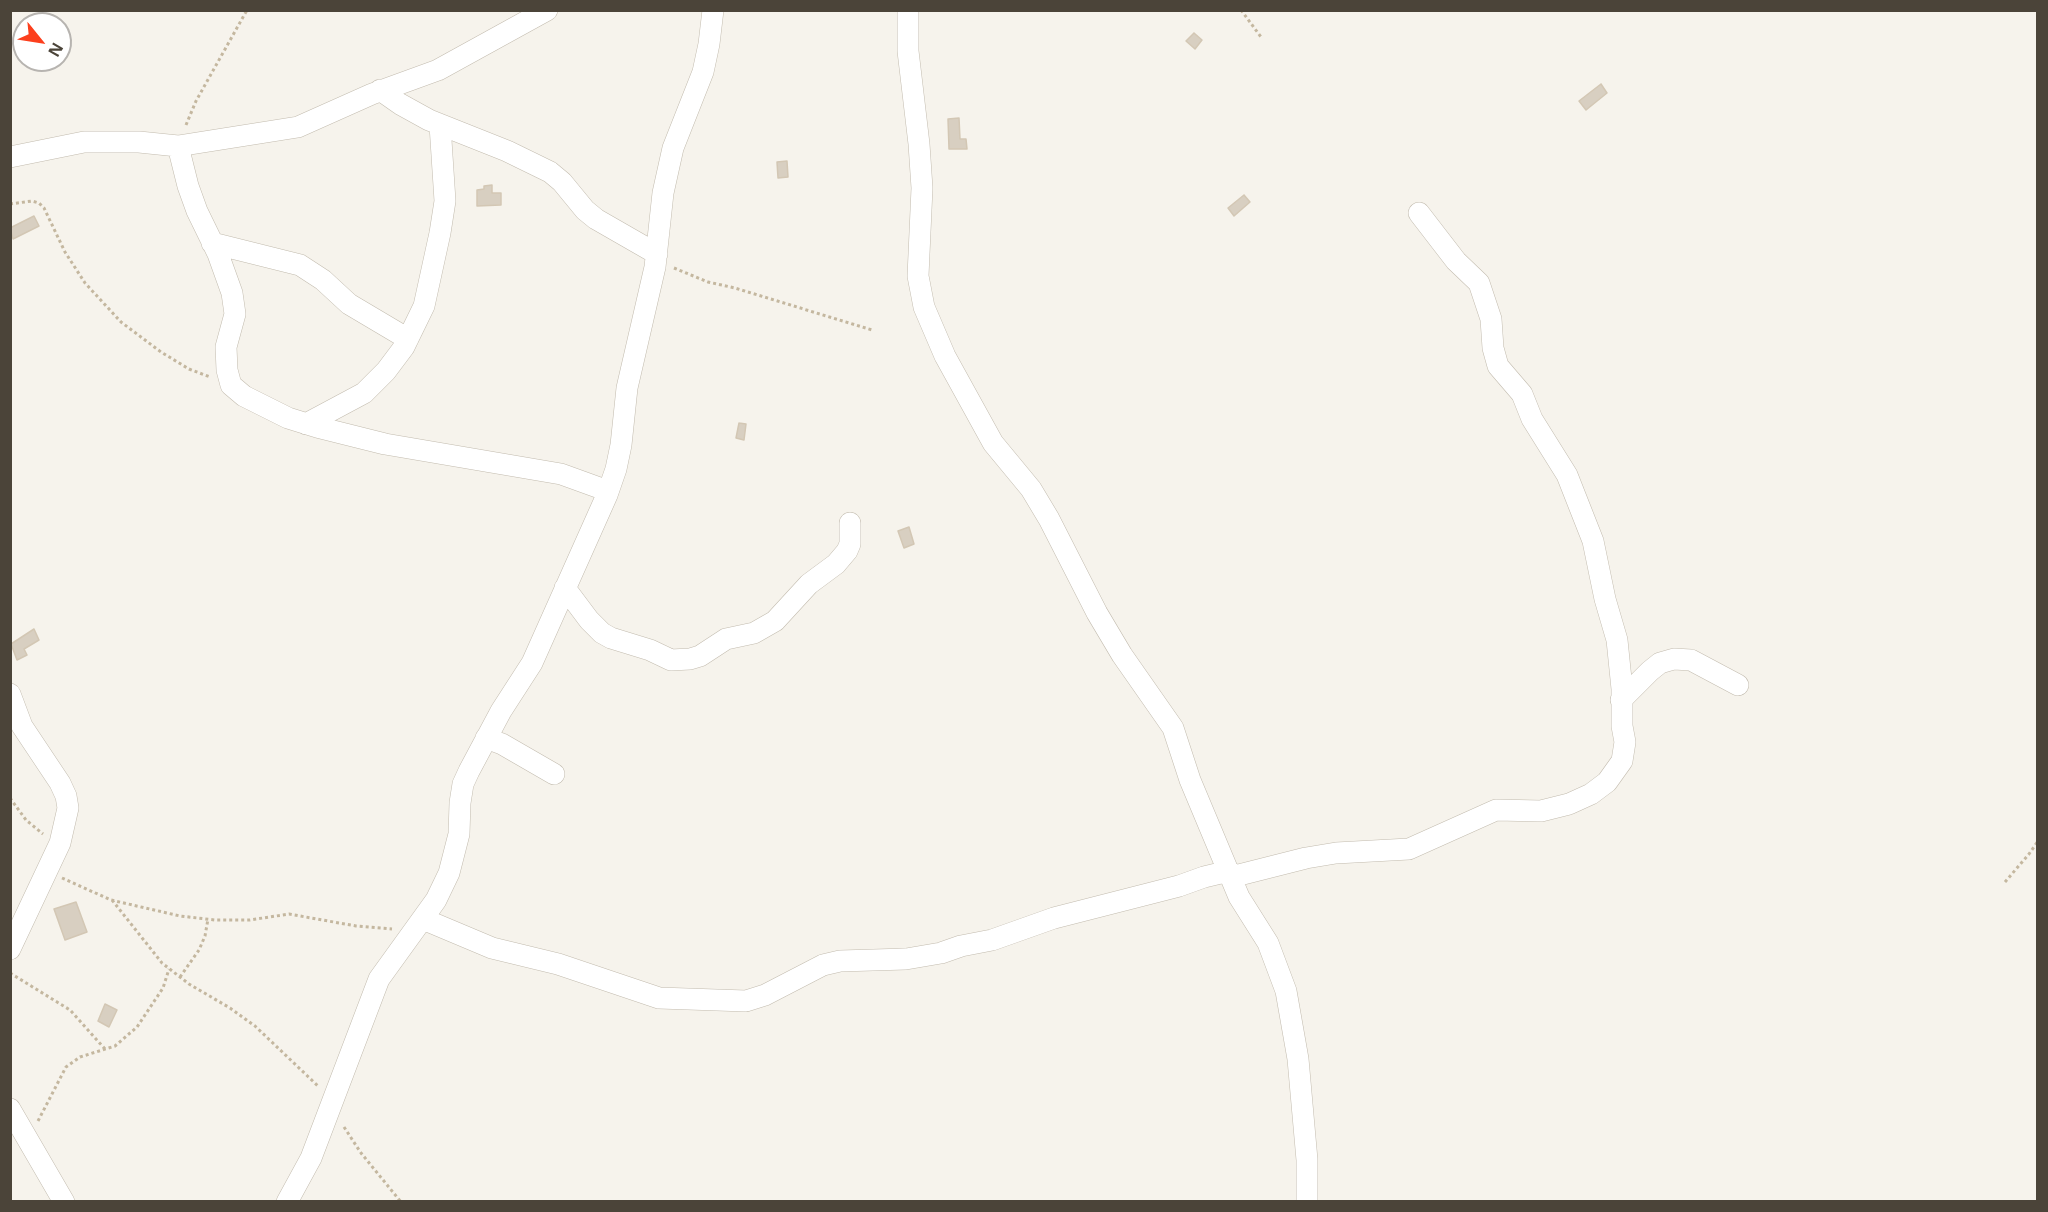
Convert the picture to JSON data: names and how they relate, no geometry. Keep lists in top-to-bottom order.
{
  "north": "bottom right"
}
